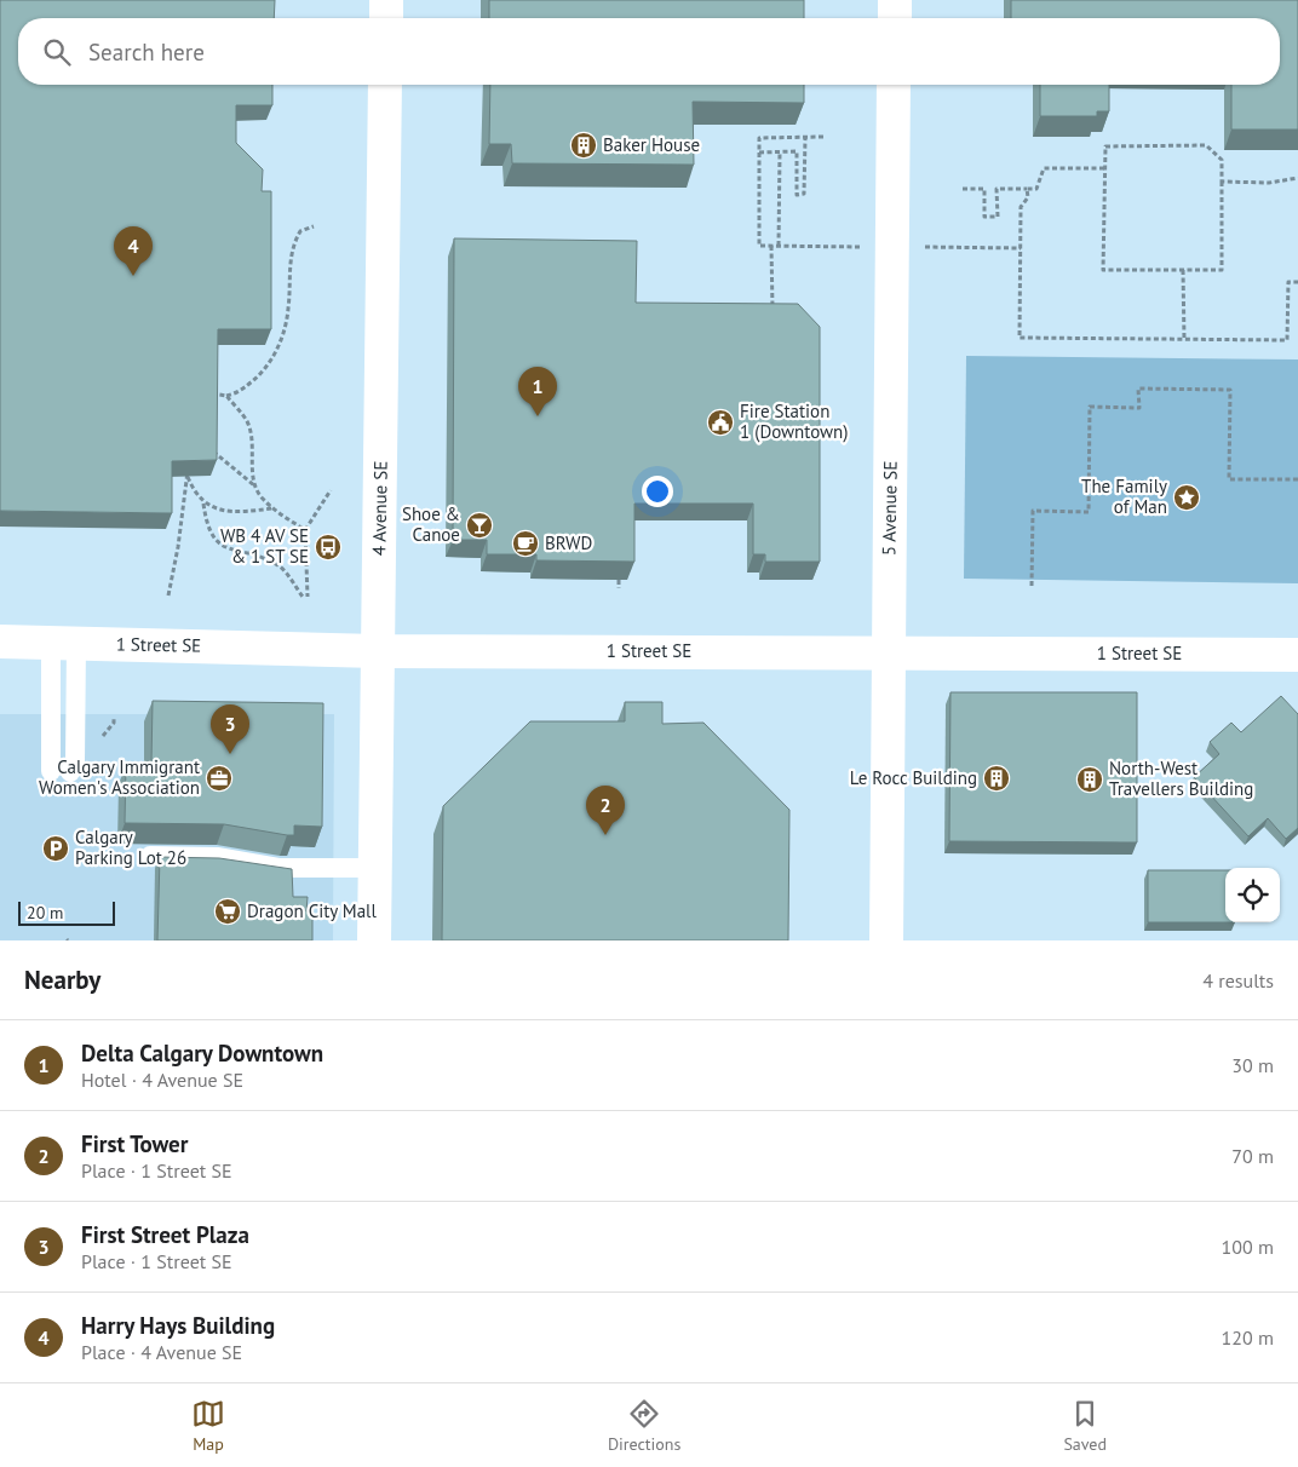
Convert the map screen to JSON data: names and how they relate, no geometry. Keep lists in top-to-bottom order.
{
  "streets": {
    "main road": ["4 Avenue SE", "5 Avenue SE", "1 Street SE"]
  },
  "crossings": [
    ["4 Avenue SE", "1 Street SE"],
    ["5 Avenue SE", "1 Street SE"]
  ],
  "places": {
    "building": ["Baker House", "Le Rocc Building", "North-West Travellers Building"],
    "public building": ["Fire Station 1 (Downtown)"],
    "place": ["The Family of Man"],
    "bar": ["Shoe & Canoe"],
    "cafe": ["BRWD"],
    "bus stop": ["WB 4 AV SE & 1 ST SE"],
    "office": ["Calgary Immigrant Women's Association"],
    "parking": ["Calgary Parking Lot 26"],
    "supermarket": ["Dragon City Mall"]
  },
  "scale_bar": "20 m",
  "page": {
    "search": "Search here",
    "pins": [
      "4",
      "1",
      "3",
      "2"
    ],
    "scale": "20 m",
    "heading": ["Nearby", "4 results"],
    "list": [
      {
        "mark": "1",
        "name": "Delta Calgary Downtown",
        "note": "Hotel · 4 Avenue SE",
        "value": "30 m"
      },
      {
        "mark": "2",
        "name": "First Tower",
        "note": "Place · 1 Street SE",
        "value": "70 m"
      },
      {
        "mark": "3",
        "name": "First Street Plaza",
        "note": "Place · 1 Street SE",
        "value": "100 m"
      },
      {
        "mark": "4",
        "name": "Harry Hays Building",
        "note": "Place · 4 Avenue SE",
        "value": "120 m"
      }
    ],
    "nav": ["Map", "Directions", "Saved"]
  }
}
